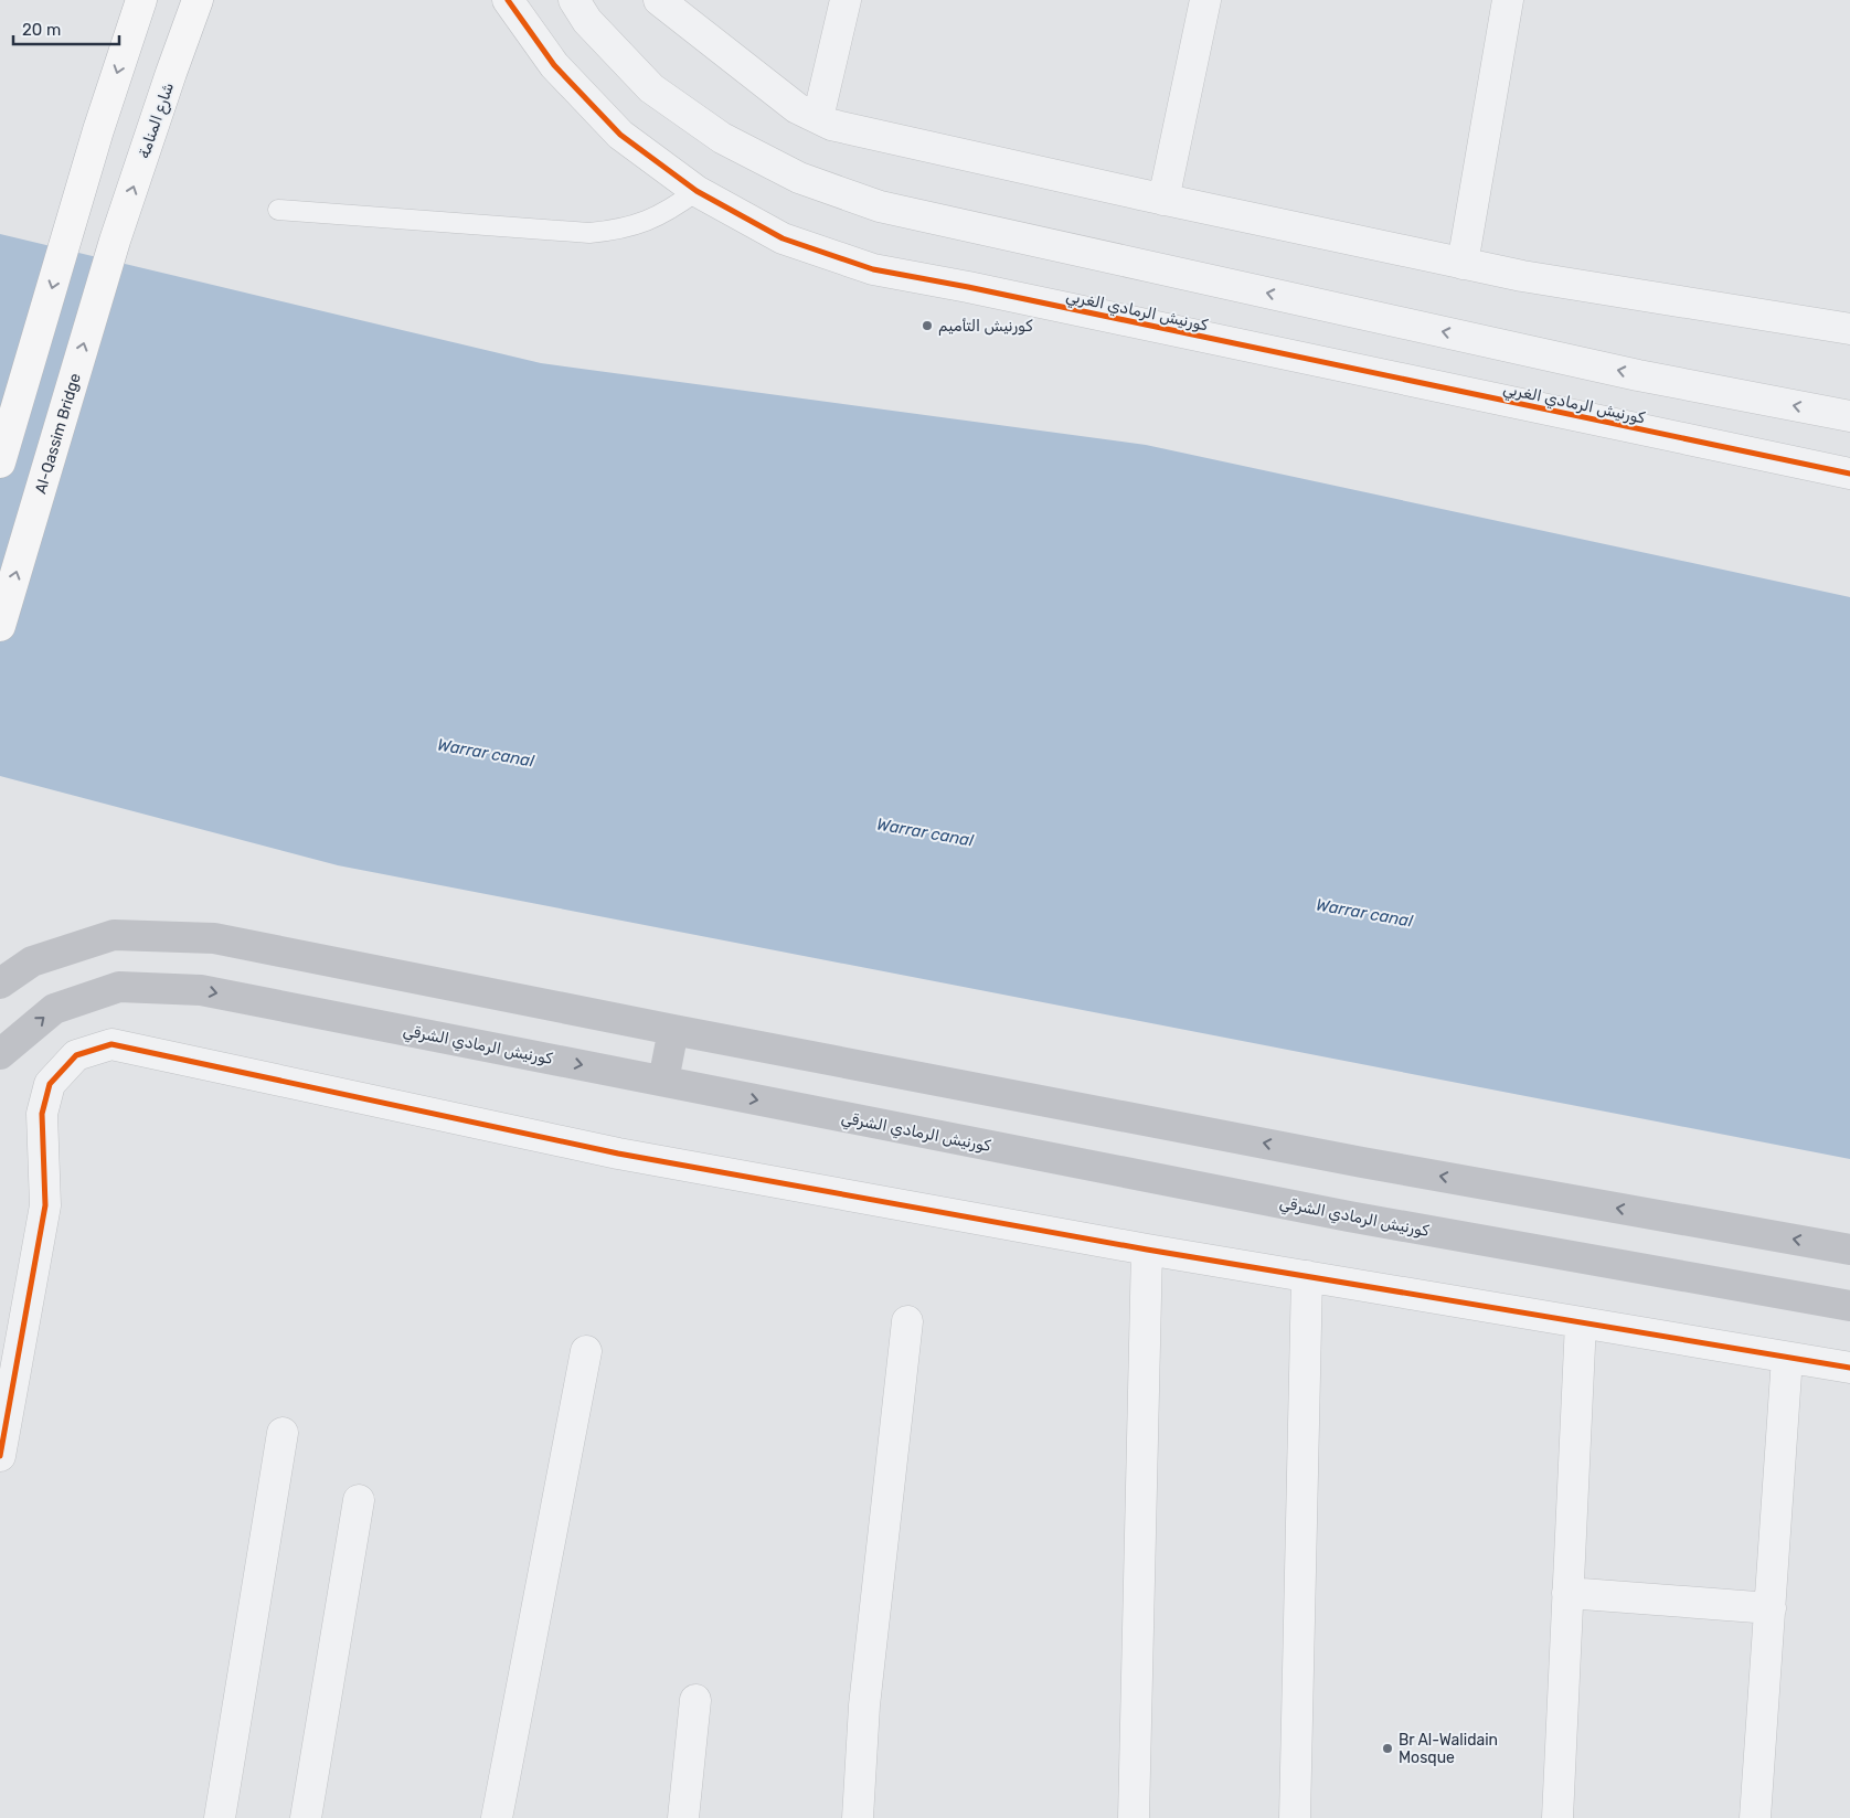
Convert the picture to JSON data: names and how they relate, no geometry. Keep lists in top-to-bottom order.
{
  "streets": {
    "highway": ["شارع المنامة", "Al-Qassim Bridge"],
    "main road": ["كورنيش الرمادي الشرقي"],
    "street": ["كورنيش الرمادي الغربي"]
  },
  "crossings": [
    ["شارع المنامة", "Al-Qassim Bridge"]
  ],
  "water": ["Warrar canal"],
  "places": ["كورنيش التأميم", "Br Al-Walidain Mosque"],
  "scale_bar": "20 m"
}
